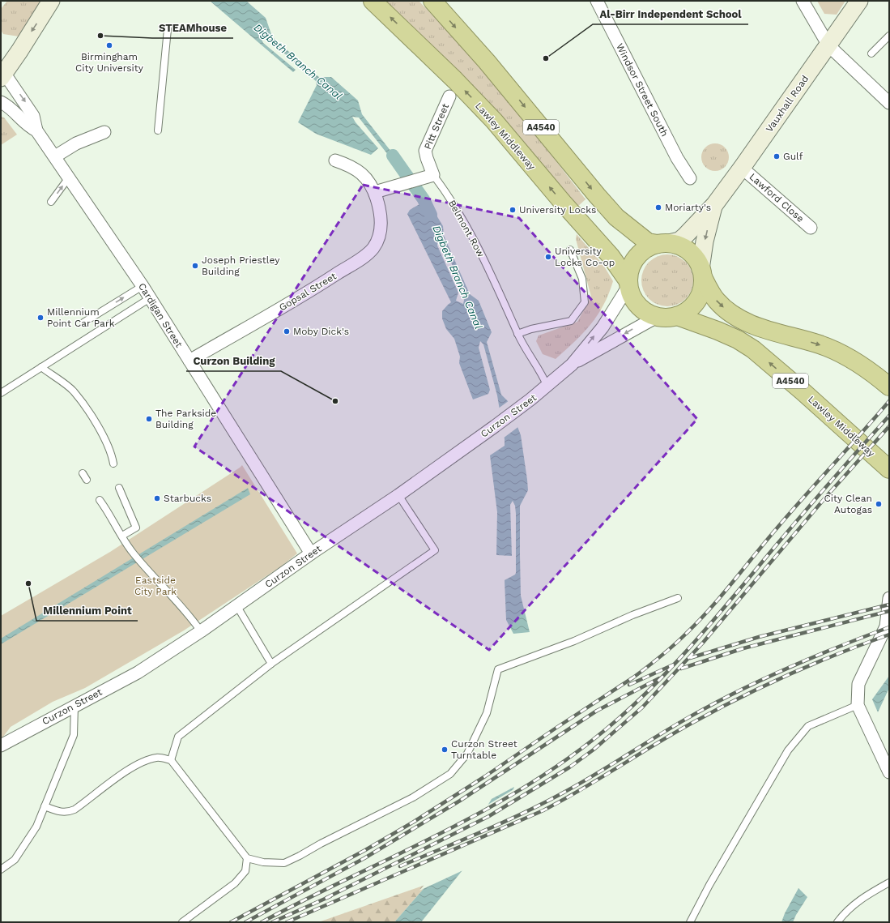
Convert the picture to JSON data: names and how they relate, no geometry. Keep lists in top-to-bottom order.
{
  "streets": {
    "highway": ["A4540", "Lawley Middleway"],
    "main road": ["Vauxhall Road"],
    "street": [
      "Windsor Street South",
      "Pitt Street",
      "Lawford Close",
      "Gopsal Street",
      "Cardigan Street",
      "Curzon Street"
    ],
    "lane": ["Belmont Row"]
  },
  "crossings": [
    ["Vauxhall Road", "A4540"],
    ["Vauxhall Road", "Lawley Middleway"],
    ["Vauxhall Road", "Lawford Close"],
    ["Vauxhall Road", "Curzon Street"],
    ["Pitt Street", "Belmont Row"],
    ["A4540", "Lawley Middleway"],
    ["A4540", "Curzon Street"],
    ["Lawley Middleway", "Curzon Street"],
    ["Belmont Row", "Curzon Street"],
    ["Gopsal Street", "Cardigan Street"],
    ["Cardigan Street", "Curzon Street"]
  ],
  "water": ["Digbeth Branch Canal"],
  "parks": ["Eastside City Park"],
  "places": [
    "STEAMhouse",
    "Birmingham City University",
    "Al-Birr Independent School",
    "Gulf",
    "Moriarty's",
    "University Locks",
    "University Locks Co-op",
    "Joseph Priestley Building",
    "Millennium Point Car Park",
    "Moby Dick's",
    "Curzon Building",
    "The Parkside Building",
    "Starbucks",
    "City Clean Autogas",
    "Millennium Point",
    "Curzon Street Turntable"
  ]
}
